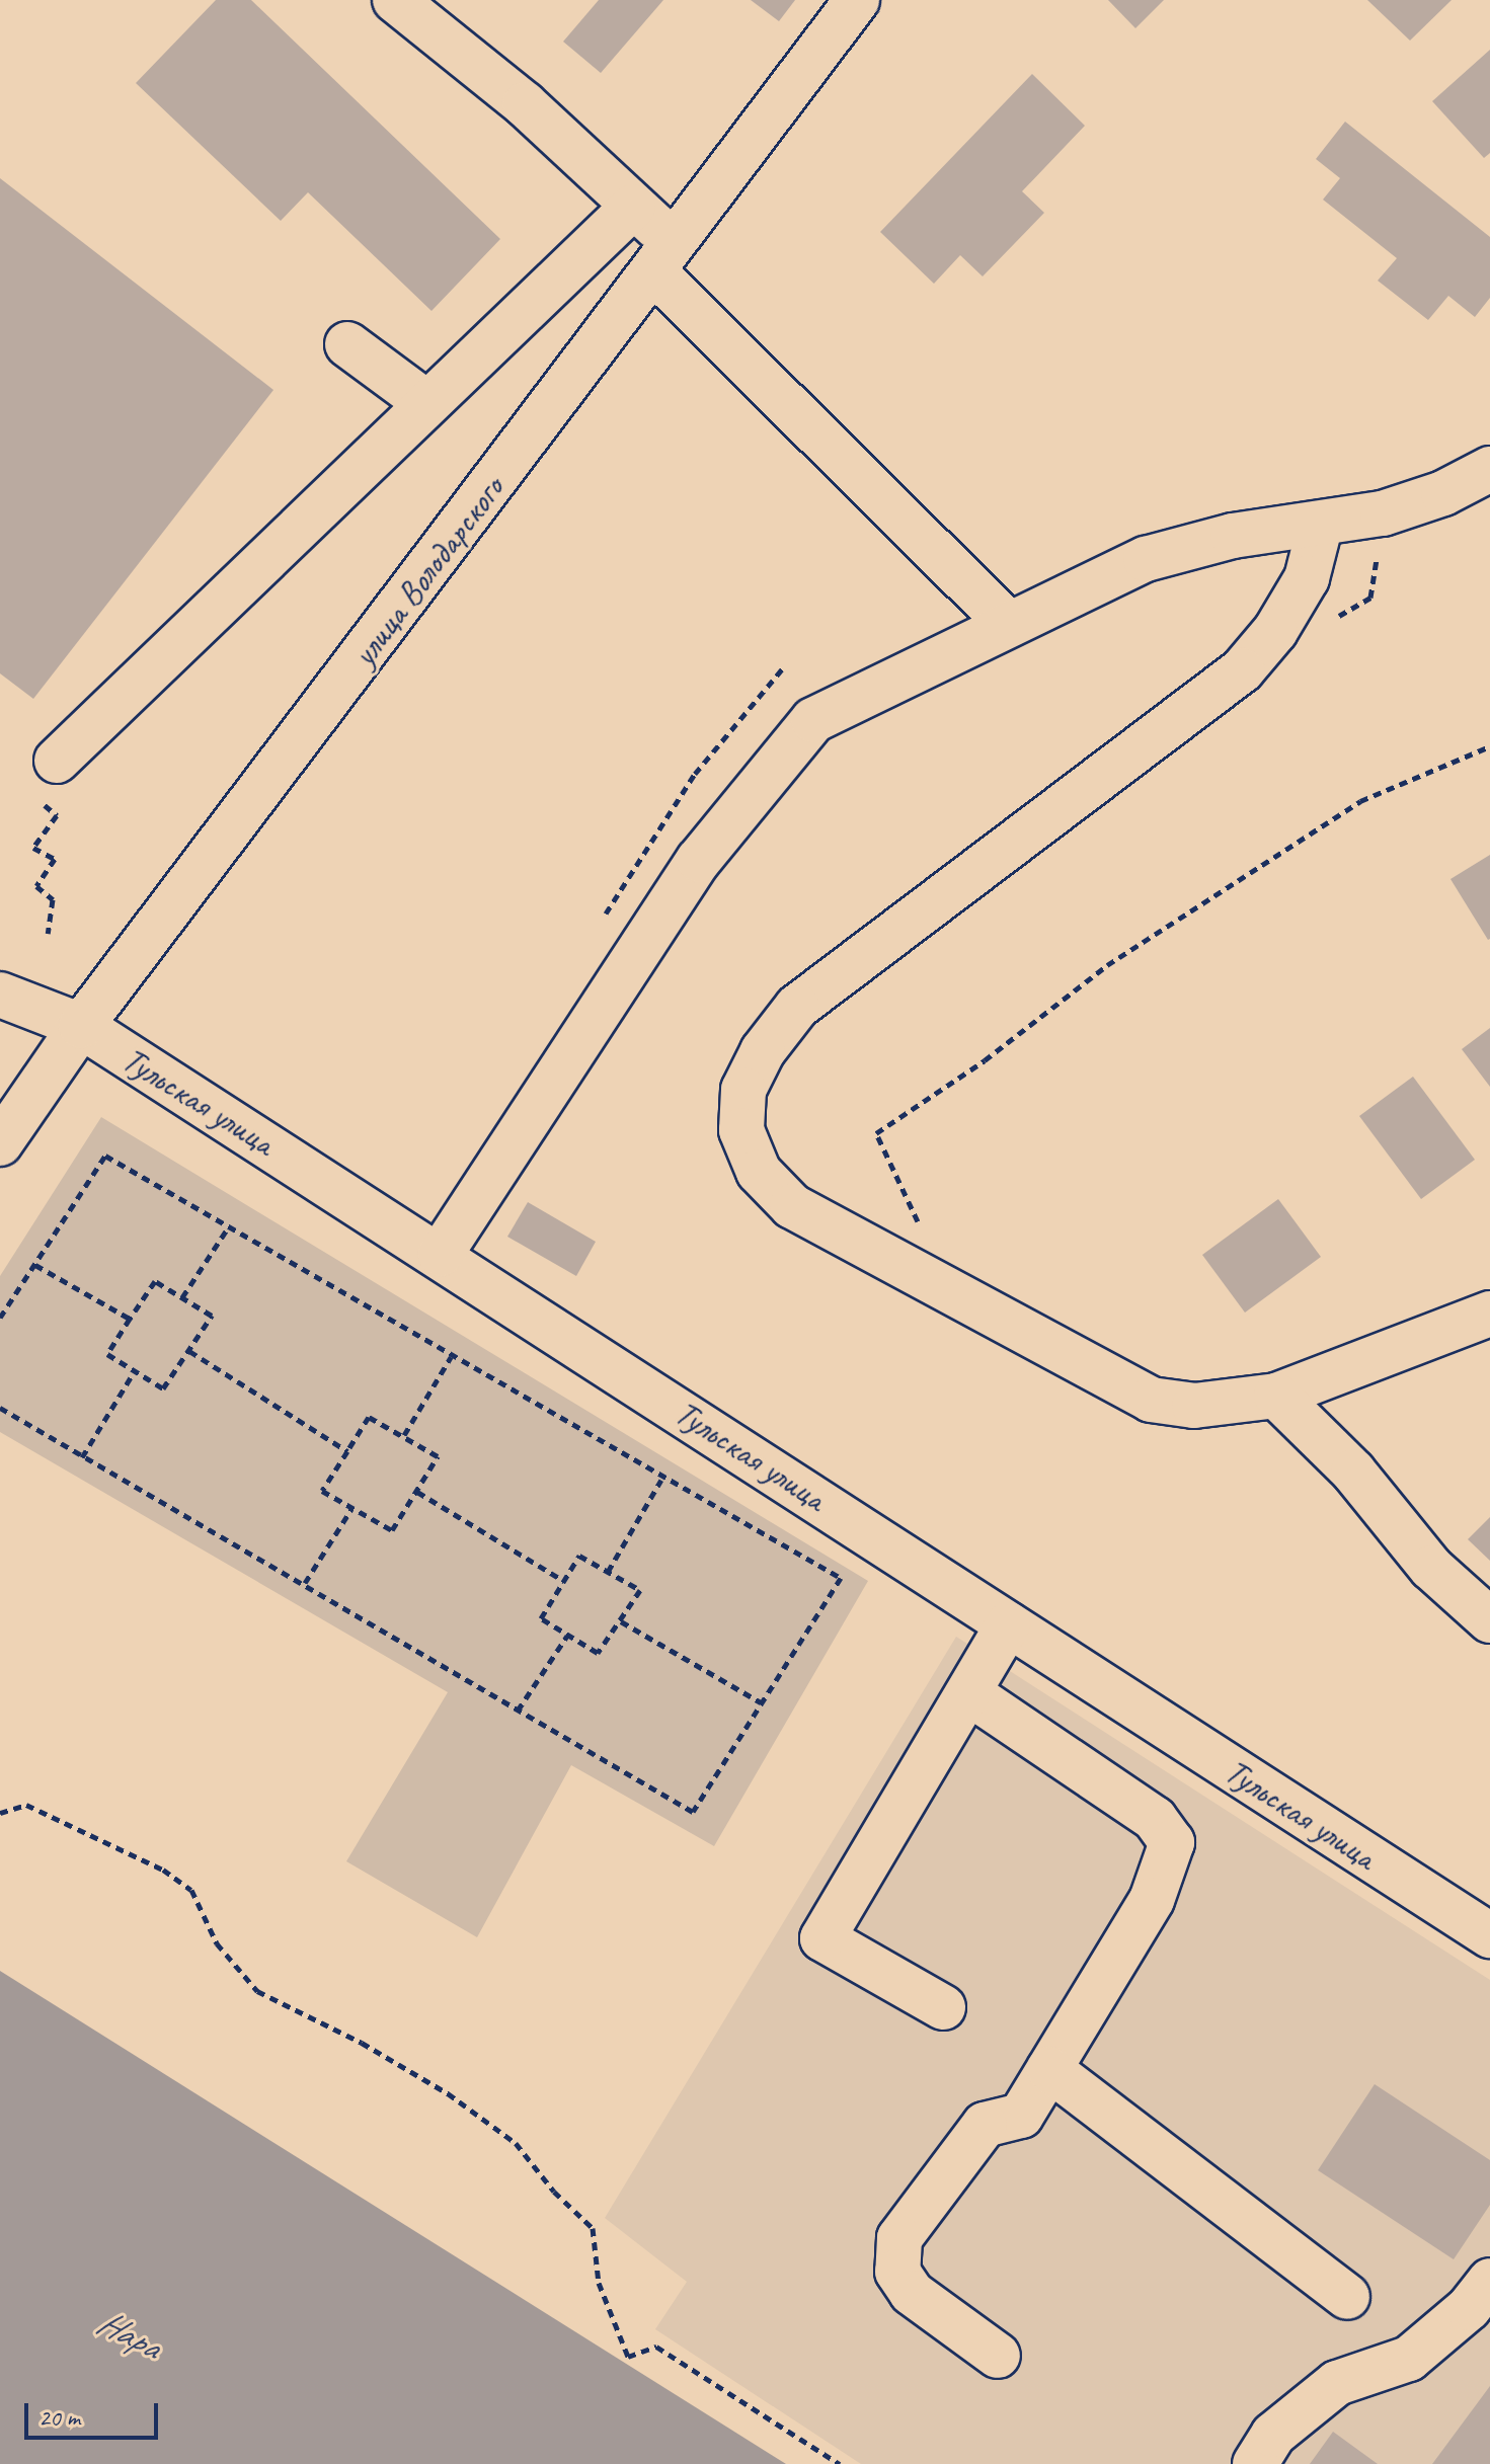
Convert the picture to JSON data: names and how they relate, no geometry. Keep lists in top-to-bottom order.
{
  "streets": {
    "street": ["улица Володарского", "Тульская улица"]
  },
  "crossings": [
    ["улица Володарского", "Тульская улица"]
  ],
  "water": ["Нара"],
  "scale_bar": "20 m"
}
